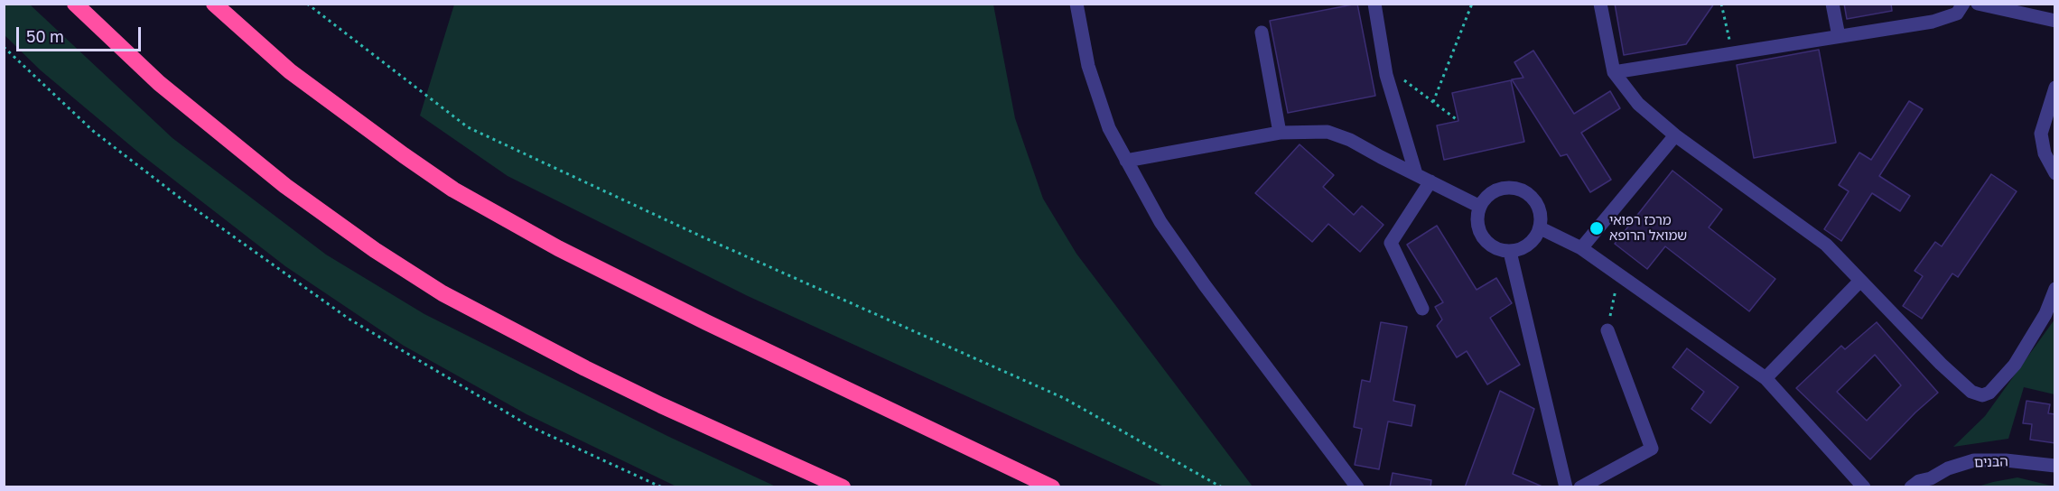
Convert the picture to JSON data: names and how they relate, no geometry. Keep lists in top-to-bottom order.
{
  "streets": {
    "street": ["הבנים"]
  },
  "places": ["מרכז רפואי שמואל הרופא"],
  "scale_bar": "50 m"
}
